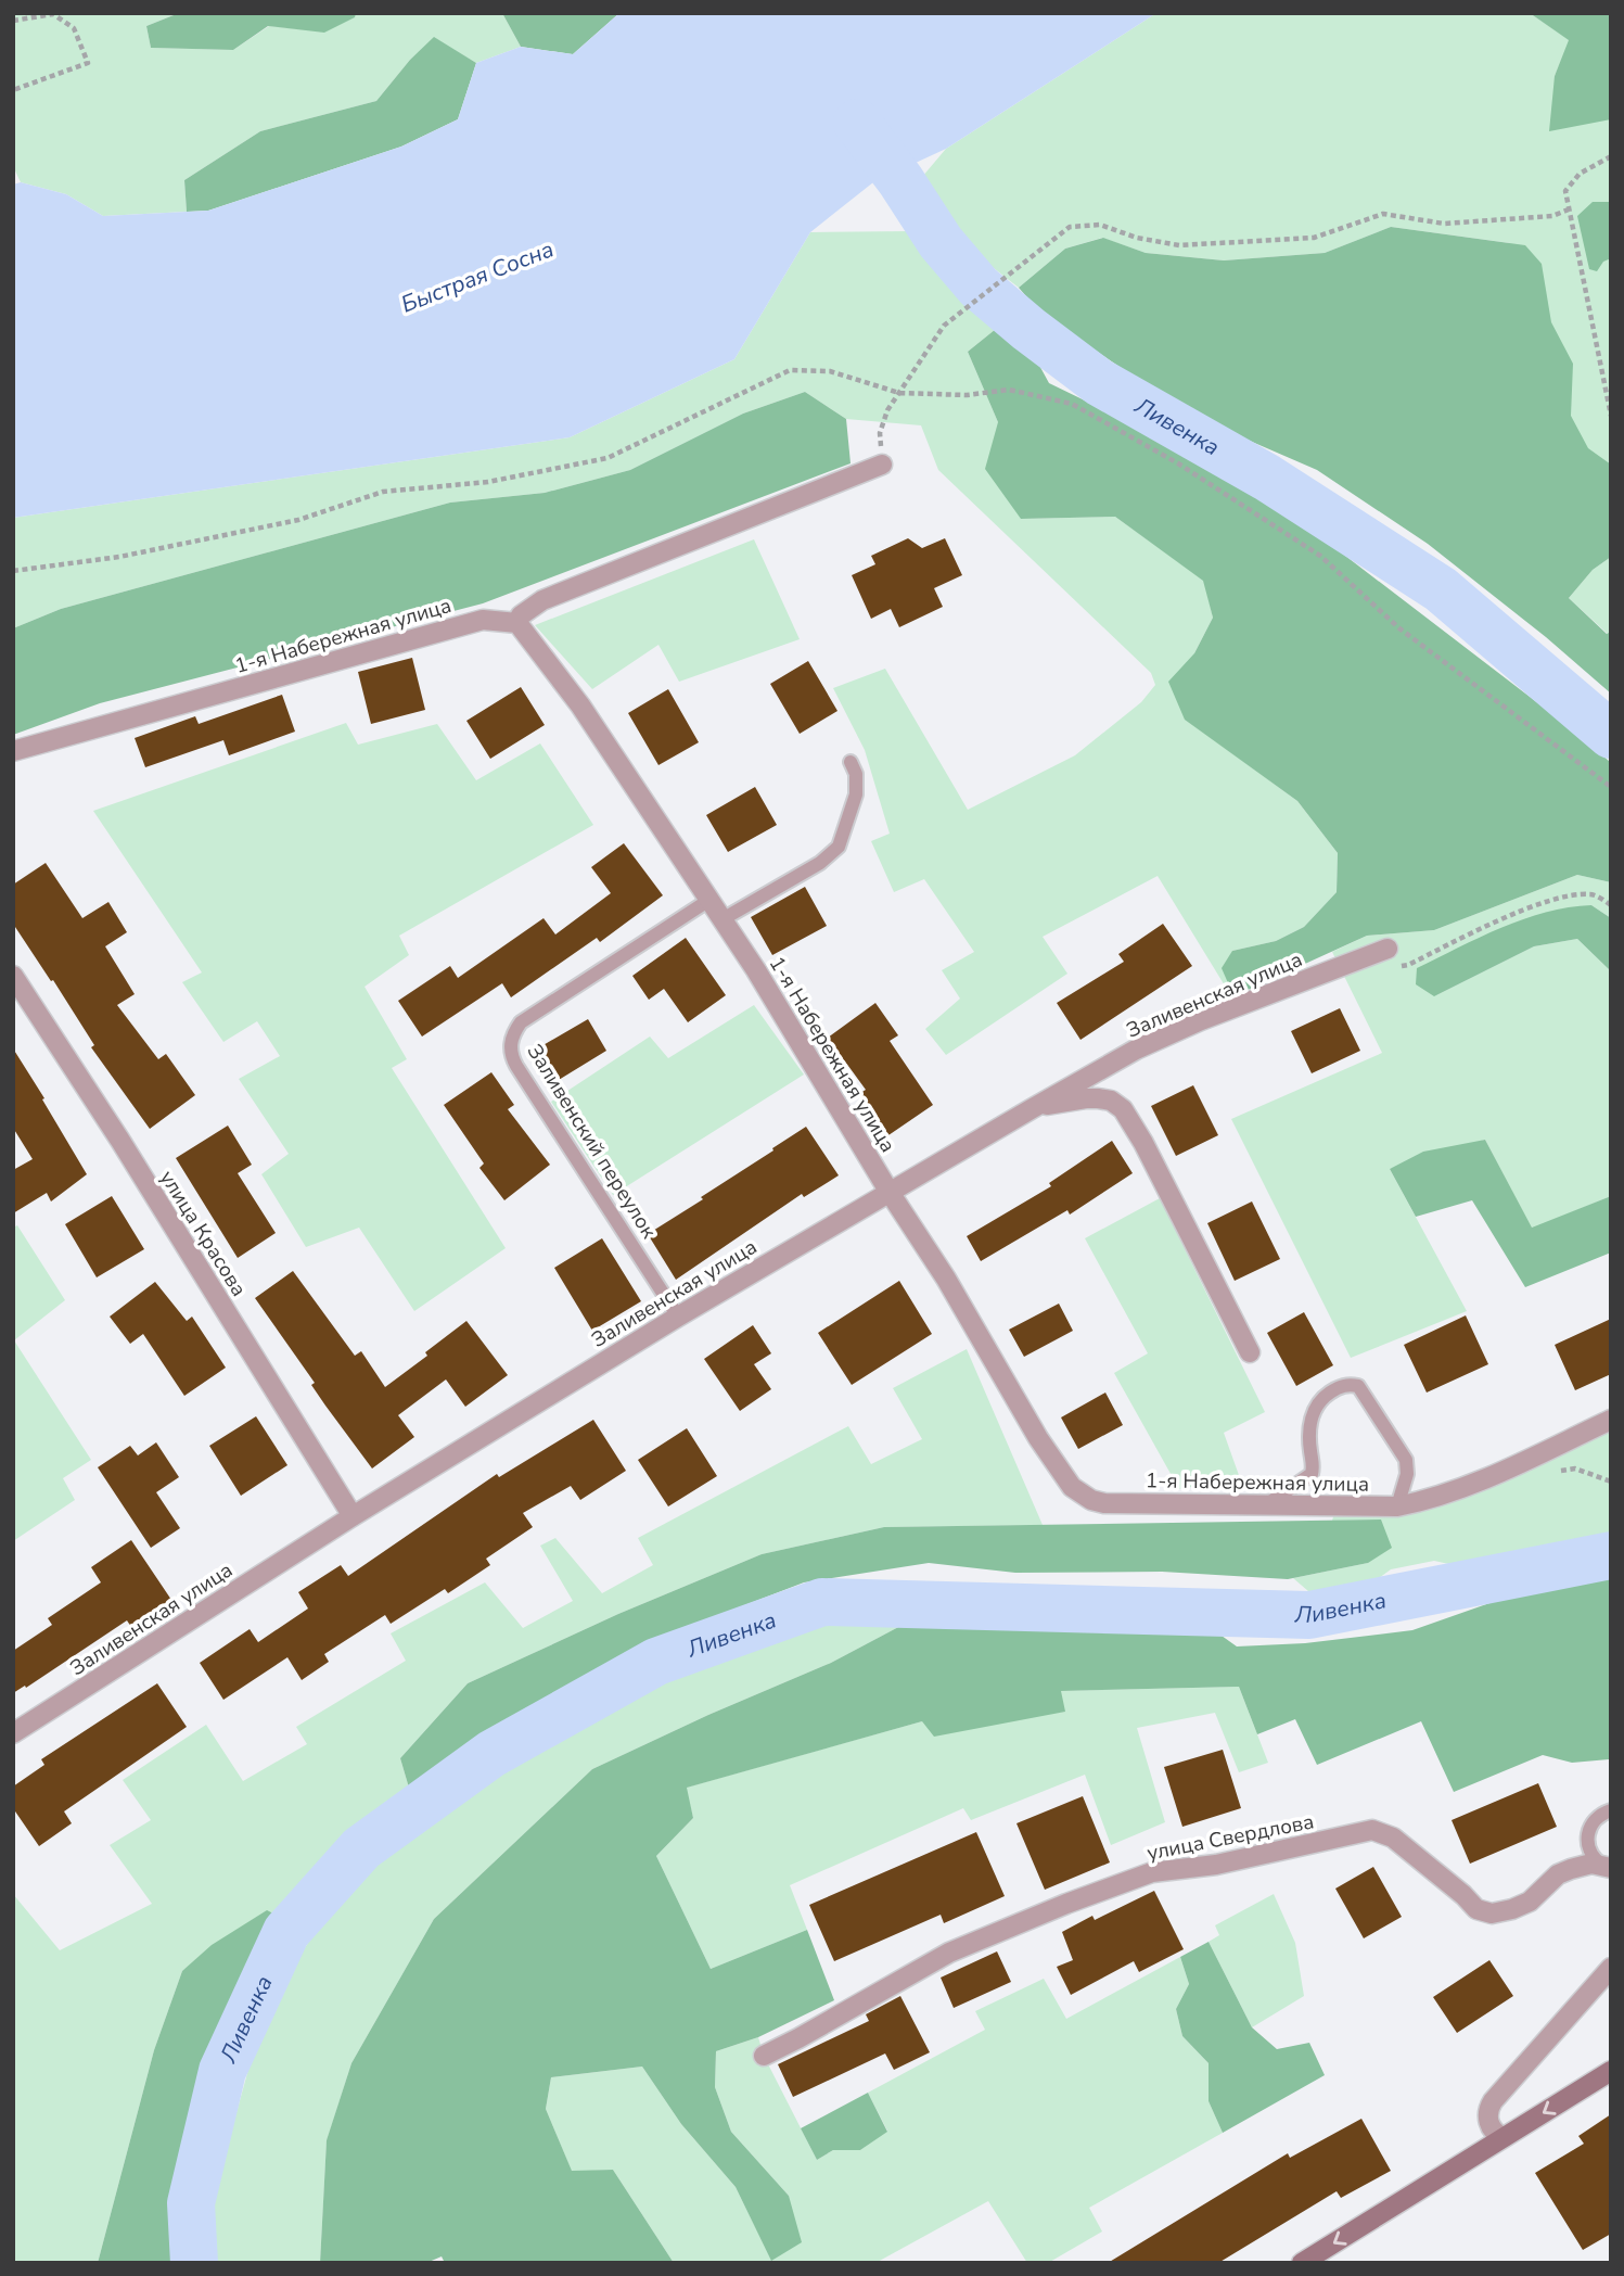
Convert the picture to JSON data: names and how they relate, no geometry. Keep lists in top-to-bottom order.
{
  "streets": {
    "street": [
      "1-я Набережная улица",
      "Заливенская улица",
      "улица Красова",
      "улица Свердлова"
    ],
    "lane": ["Заливенский переулок"]
  },
  "crossings": [
    ["1-я Набережная улица", "Заливенская улица"],
    ["1-я Набережная улица", "Заливенский переулок"],
    ["Заливенская улица", "Заливенский переулок"],
    ["Заливенская улица", "улица Красова"]
  ],
  "water": ["Быстрая Сосна", "Ливенка"]
}
